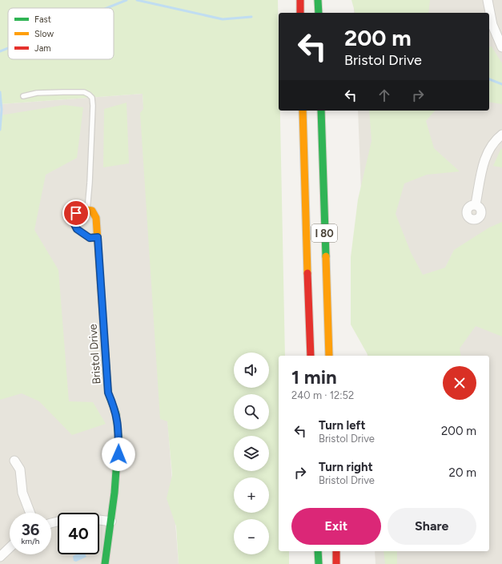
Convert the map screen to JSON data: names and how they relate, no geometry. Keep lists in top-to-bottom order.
{
  "streets": {
    "main road": ["I 80", "Bristol Drive"]
  },
  "legend": ["Fast", "Slow", "Jam"],
  "page": {
    "turn": ["200 m", "Bristol Drive"],
    "map_buttons": ["+", "−"],
    "heading": ["1 min", "240 m · 12:52"],
    "list": [
      {
        "name": "Turn left",
        "note": "Bristol Drive",
        "value": "200 m"
      },
      {
        "name": "Turn right",
        "note": "Bristol Drive",
        "value": "20 m"
      }
    ],
    "buttons": ["Exit", "Share"],
    "speed": "36 km/h",
    "limit": "40"
  }
}
